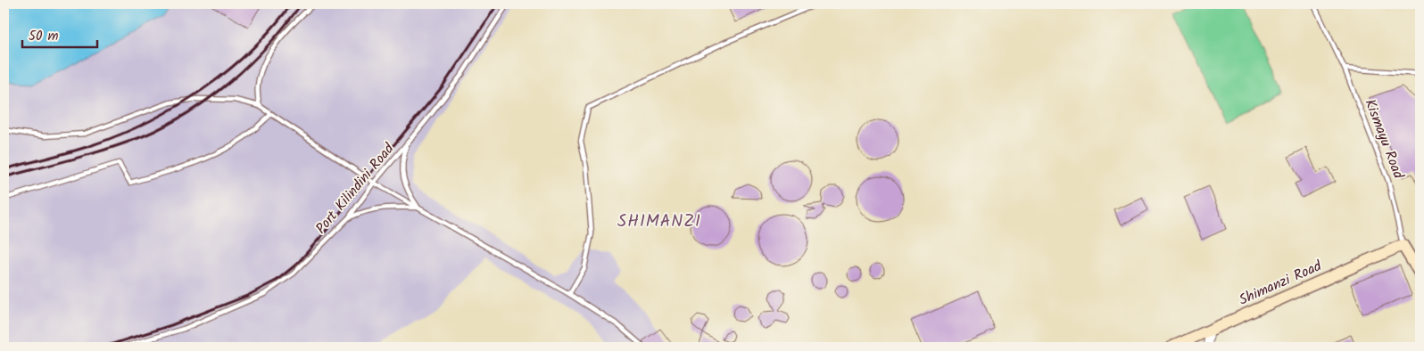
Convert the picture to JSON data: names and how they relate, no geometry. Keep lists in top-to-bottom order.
{
  "streets": {
    "main road": ["Shimanzi Road"],
    "lane": ["Kismayu Road", "Port Kilindini Road"]
  },
  "crossings": [
    ["Kismayu Road", "Shimanzi Road"]
  ],
  "districts": ["SHIMANZI"],
  "scale_bar": "50 m"
}
